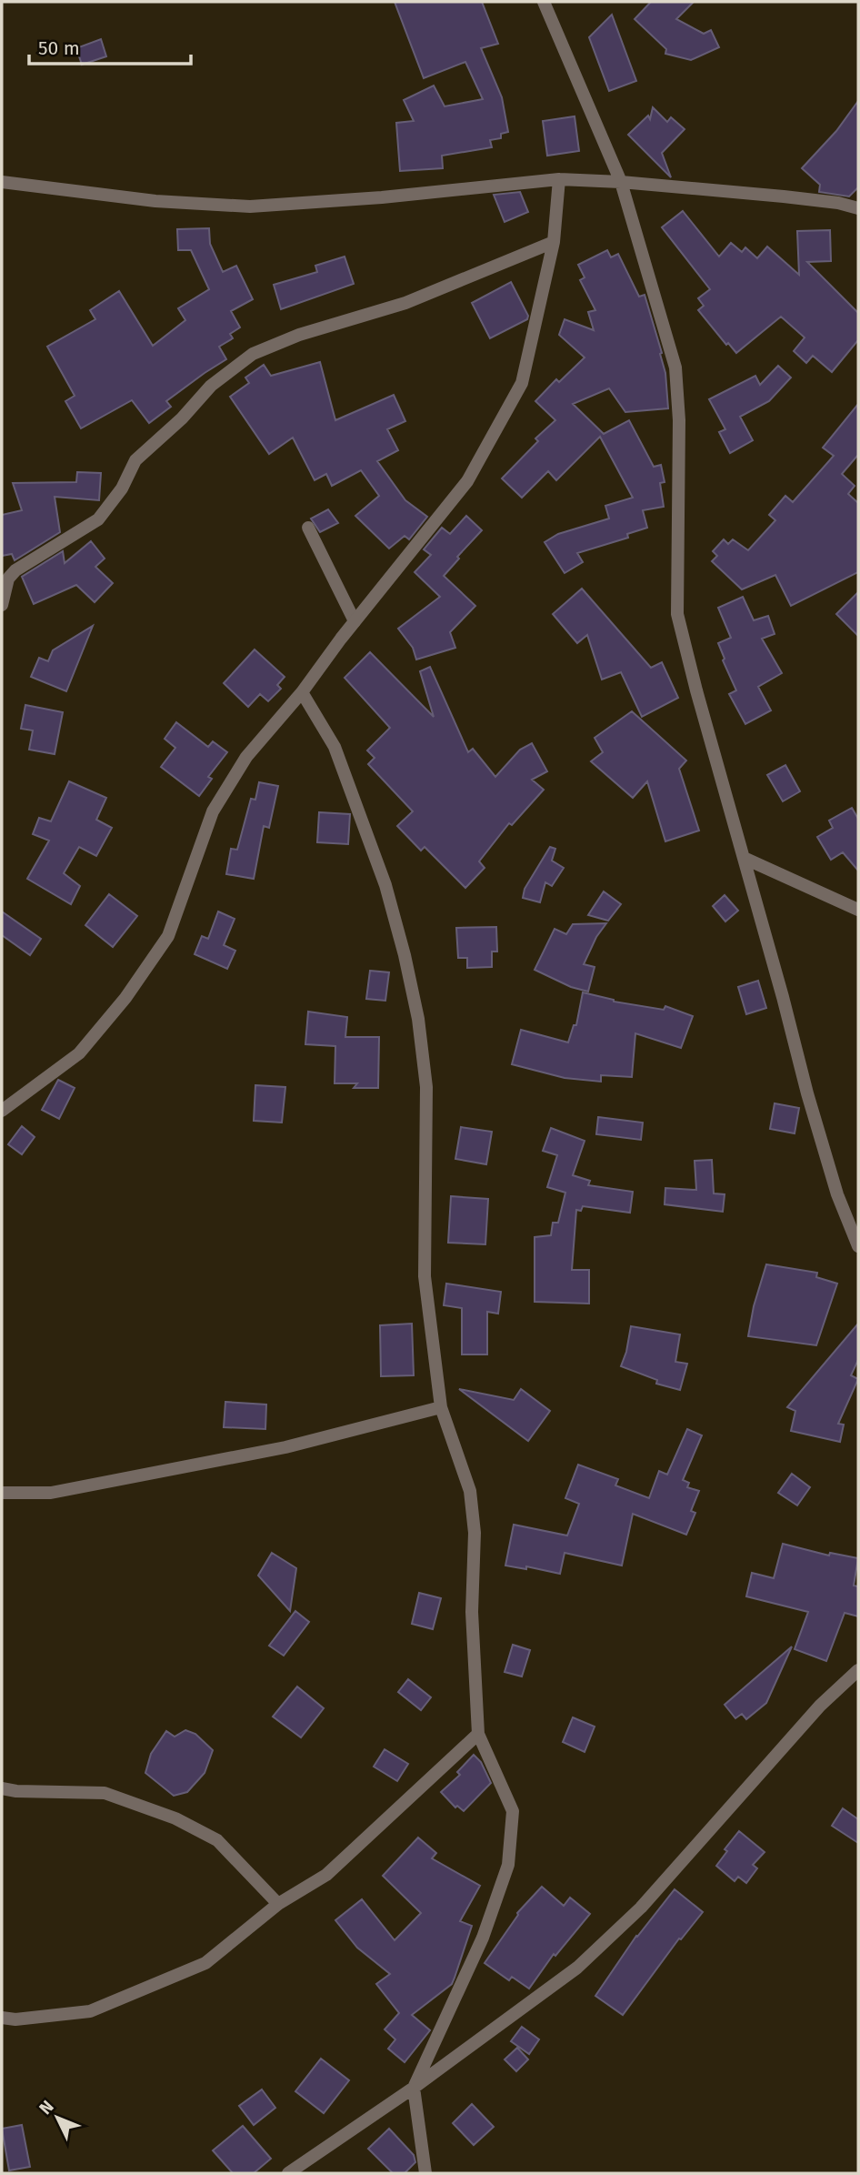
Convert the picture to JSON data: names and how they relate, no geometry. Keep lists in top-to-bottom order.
{
  "scale_bar": "50 m",
  "north": "top left"
}
